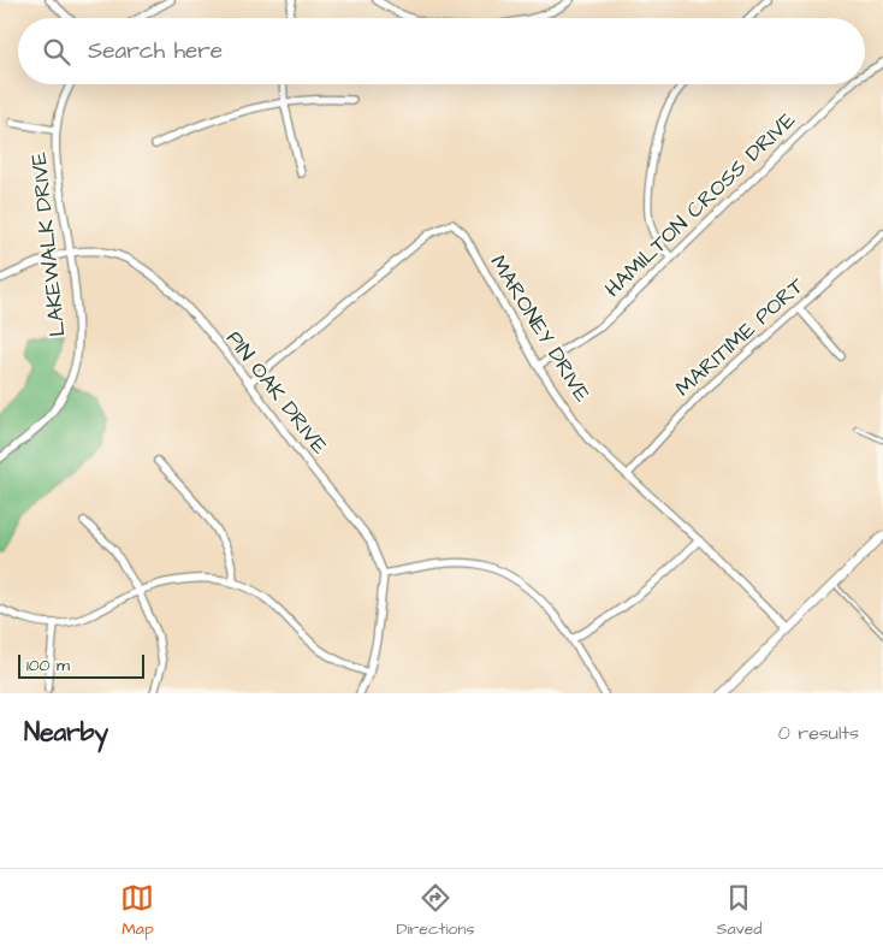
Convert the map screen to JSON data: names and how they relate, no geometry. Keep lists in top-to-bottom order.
{
  "streets": {
    "street": [
      "HAMILTON CROSS DRIVE",
      "LAKEWALK DRIVE",
      "MARONEY DRIVE",
      "MARITIME PORT",
      "PIN OAK DRIVE"
    ]
  },
  "crossings": [
    ["HAMILTON CROSS DRIVE", "MARONEY DRIVE"],
    ["LAKEWALK DRIVE", "PIN OAK DRIVE"],
    ["MARONEY DRIVE", "MARITIME PORT"],
    ["MARONEY DRIVE", "PIN OAK DRIVE"]
  ],
  "scale_bar": "100 m",
  "page": {
    "search": "Search here",
    "scale": "100 m",
    "heading": ["Nearby", "0 results"],
    "nav": ["Map", "Directions", "Saved"]
  }
}
